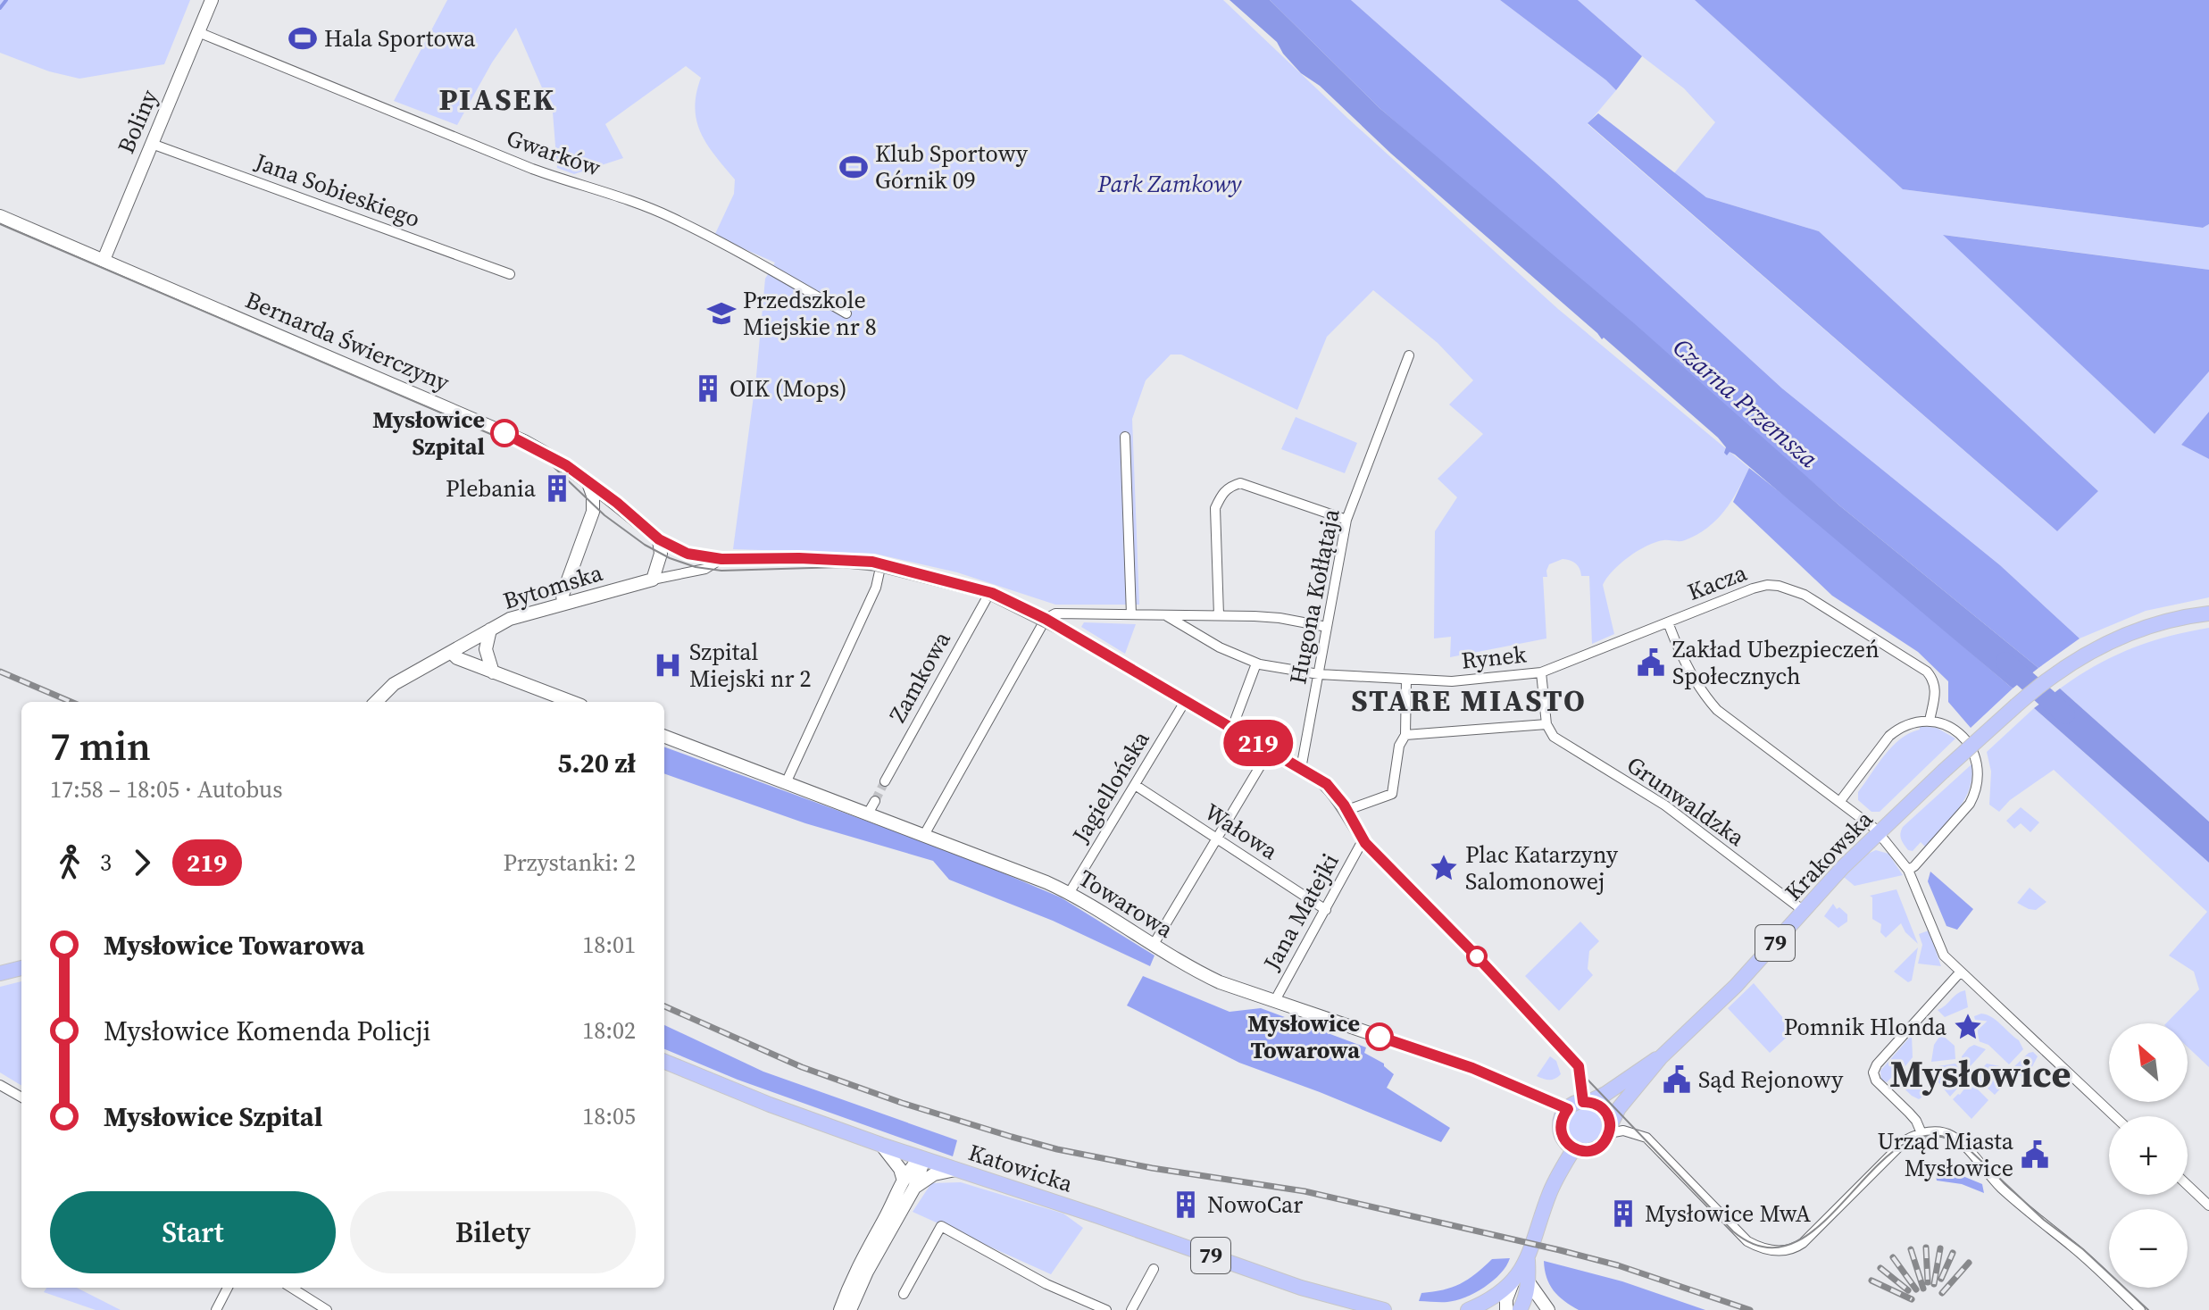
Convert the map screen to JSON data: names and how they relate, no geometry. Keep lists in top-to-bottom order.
{
  "streets": {
    "main road": ["Krakowska", "79", "Katowicka"],
    "street": [
      "Boliny",
      "Gwarków",
      "Jana Sobieskiego",
      "Bernarda Świerczyny",
      "Kacza",
      "Bytomska",
      "Hugona Kołłątaja",
      "Rynek",
      "Zamkowa",
      "Jagiellońska",
      "Grunwaldzka",
      "Wałowa",
      "Towarowa",
      "Jana Matejki"
    ]
  },
  "crossings": [
    ["Boliny", "Gwarków"],
    ["Boliny", "Jana Sobieskiego"],
    ["Boliny", "Bernarda Świerczyny"],
    ["Bernarda Świerczyny", "Bytomska"],
    ["Kacza", "Rynek"],
    ["Bytomska", "Hugona Kołłątaja"],
    ["Bytomska", "Zamkowa"],
    ["Bytomska", "Jagiellońska"],
    ["Bytomska", "Krakowska"],
    ["Bytomska", "Towarowa"],
    ["Bytomska", "Jana Matejki"],
    ["Bytomska", "79"],
    ["Hugona Kołłątaja", "Rynek"],
    ["Rynek", "Grunwaldzka"],
    ["Jagiellońska", "Wałowa"],
    ["Jagiellońska", "Towarowa"],
    ["Grunwaldzka", "Krakowska"],
    ["Wałowa", "Jana Matejki"],
    ["Krakowska", "Towarowa"],
    ["Krakowska", "79"],
    ["Towarowa", "Jana Matejki"],
    ["Towarowa", "79"]
  ],
  "districts": ["PIASEK", "STARE MIASTO", "Mysłowice"],
  "water": ["Czarna Przemsza"],
  "parks": ["Park Zamkowy"],
  "places": {
    "sports": ["Hala Sportowa", "Klub Sportowy Górnik 09"],
    "school or university": ["Przedszkole Miejskie nr 8"],
    "building": [
      "OIK (Mops)",
      "Plebania",
      "NowoCar",
      "Mysłowice MwA"
    ],
    "other": ["Mysłowice Szpital", "Mysłowice Towarowa"],
    "public building": ["Zakład Ubezpieczeń Społecznych", "Sąd Rejonowy", "Urząd Miasta Mysłowice"],
    "hospital": ["Szpital Miejski nr 2"],
    "place": ["Plac Katarzyny Salomonowej", "Pomnik Hlonda"]
  },
  "lines": ["bus line 219"],
  "north": "top left",
  "page": {
    "on_map": "219",
    "heading": ["7 min", "17:58 – 18:05 · Autobus", "5.20 zł"],
    "legs": ["3", "219", "Przystanki: 2"],
    "list": [
      {
        "name": "Mysłowice Towarowa",
        "value": "18:01"
      },
      {
        "name": "Mysłowice Komenda Policji",
        "value": "18:02"
      },
      {
        "name": "Mysłowice Szpital",
        "value": "18:05"
      }
    ],
    "map_buttons": ["+", "−"],
    "buttons": ["Start", "Bilety"]
  }
}
